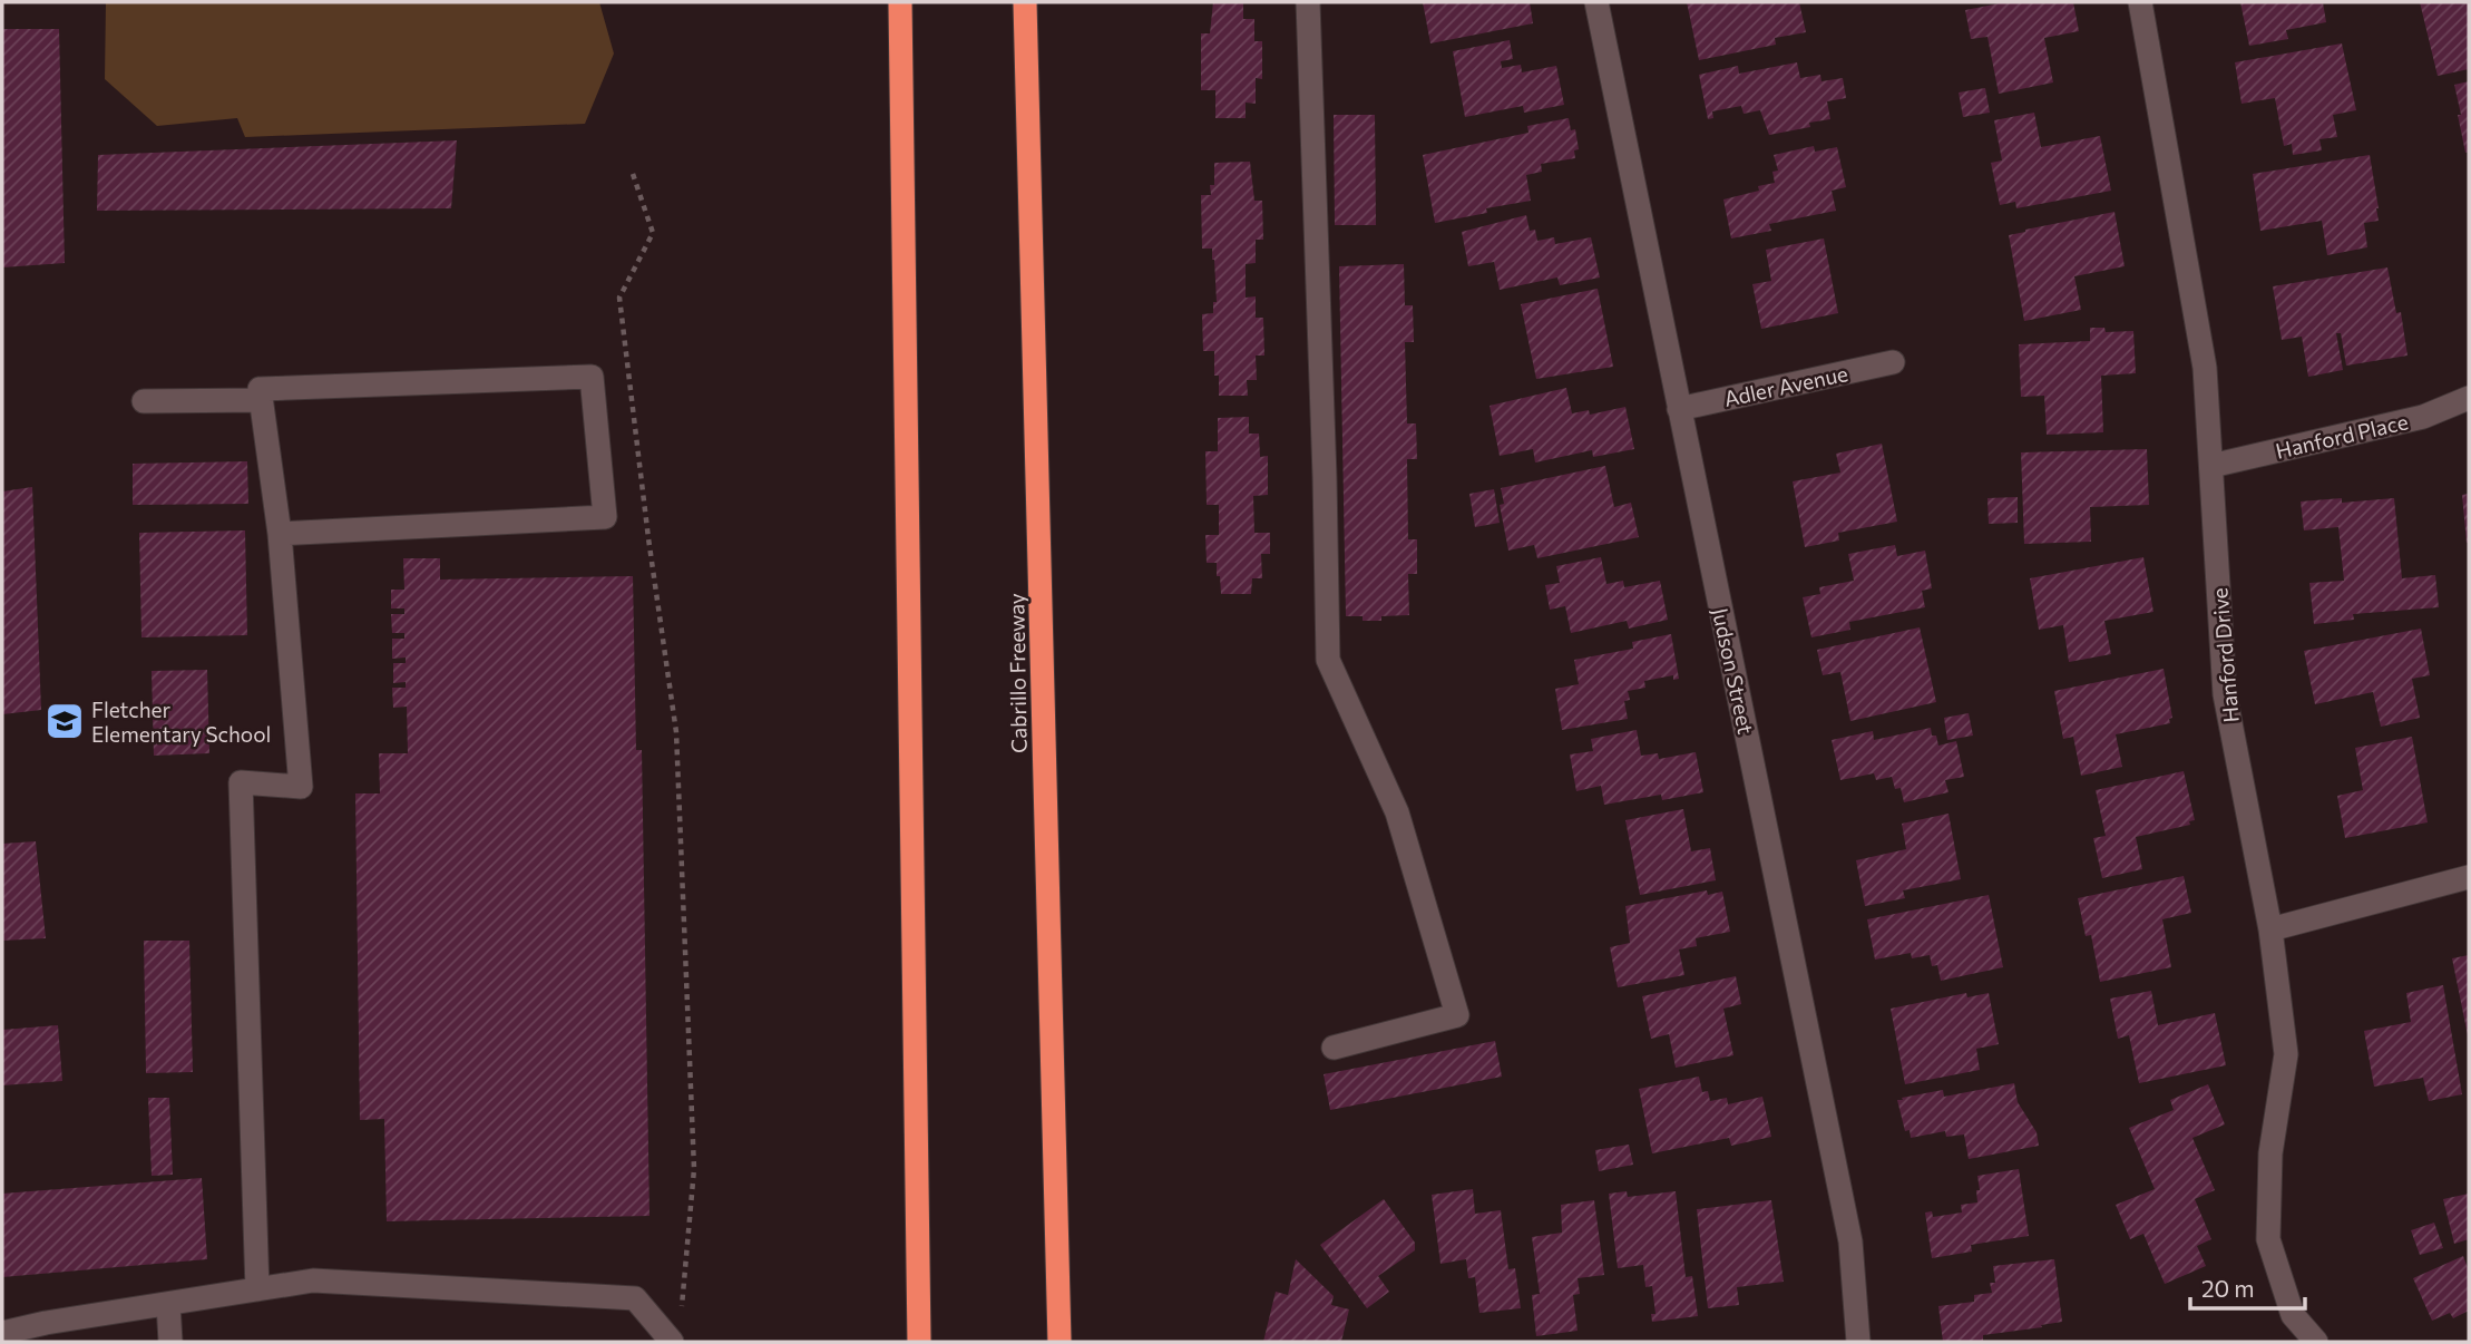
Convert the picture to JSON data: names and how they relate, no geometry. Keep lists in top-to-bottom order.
{
  "streets": {
    "highway": ["Cabrillo Freeway"],
    "street": [
      "Adler Avenue",
      "Hanford Place",
      "Hanford Drive",
      "Judson Street"
    ]
  },
  "crossings": [
    ["Adler Avenue", "Judson Street"],
    ["Hanford Place", "Hanford Drive"]
  ],
  "places": {
    "school or university": ["Fletcher Elementary School"]
  },
  "scale_bar": "20 m"
}
